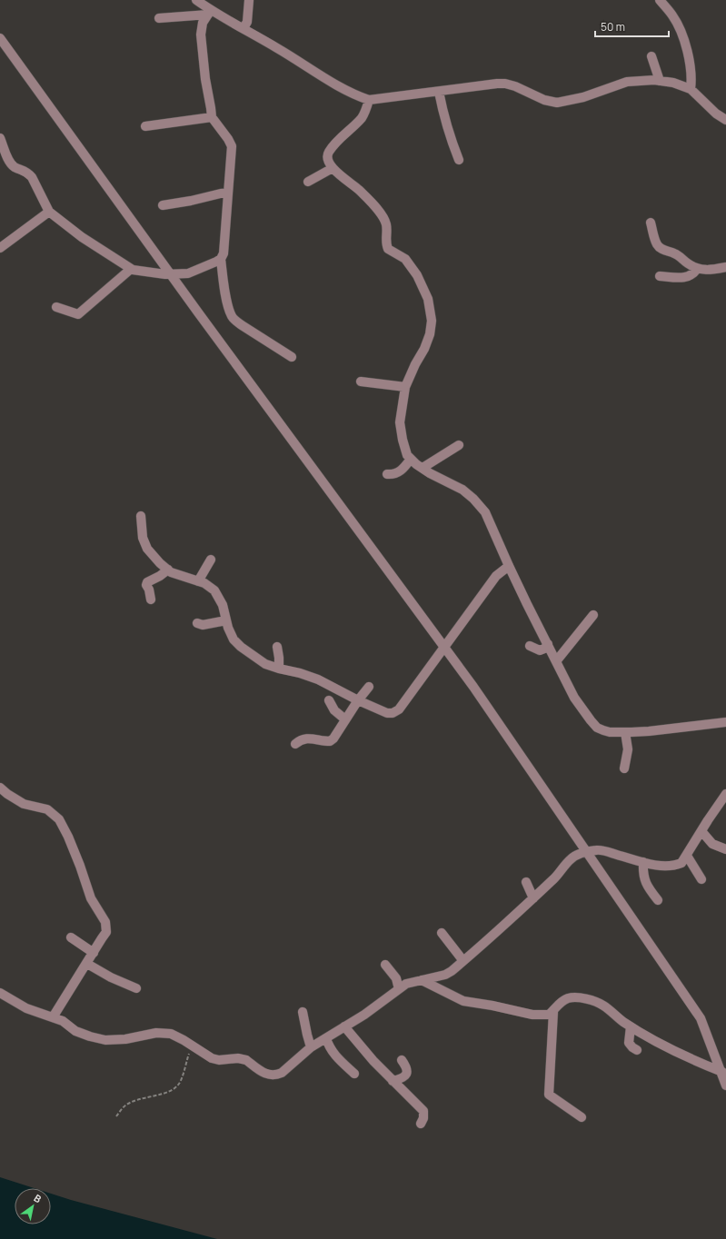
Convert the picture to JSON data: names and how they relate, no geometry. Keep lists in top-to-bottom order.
{
  "scale_bar": "50 m",
  "north": "top right"
}
